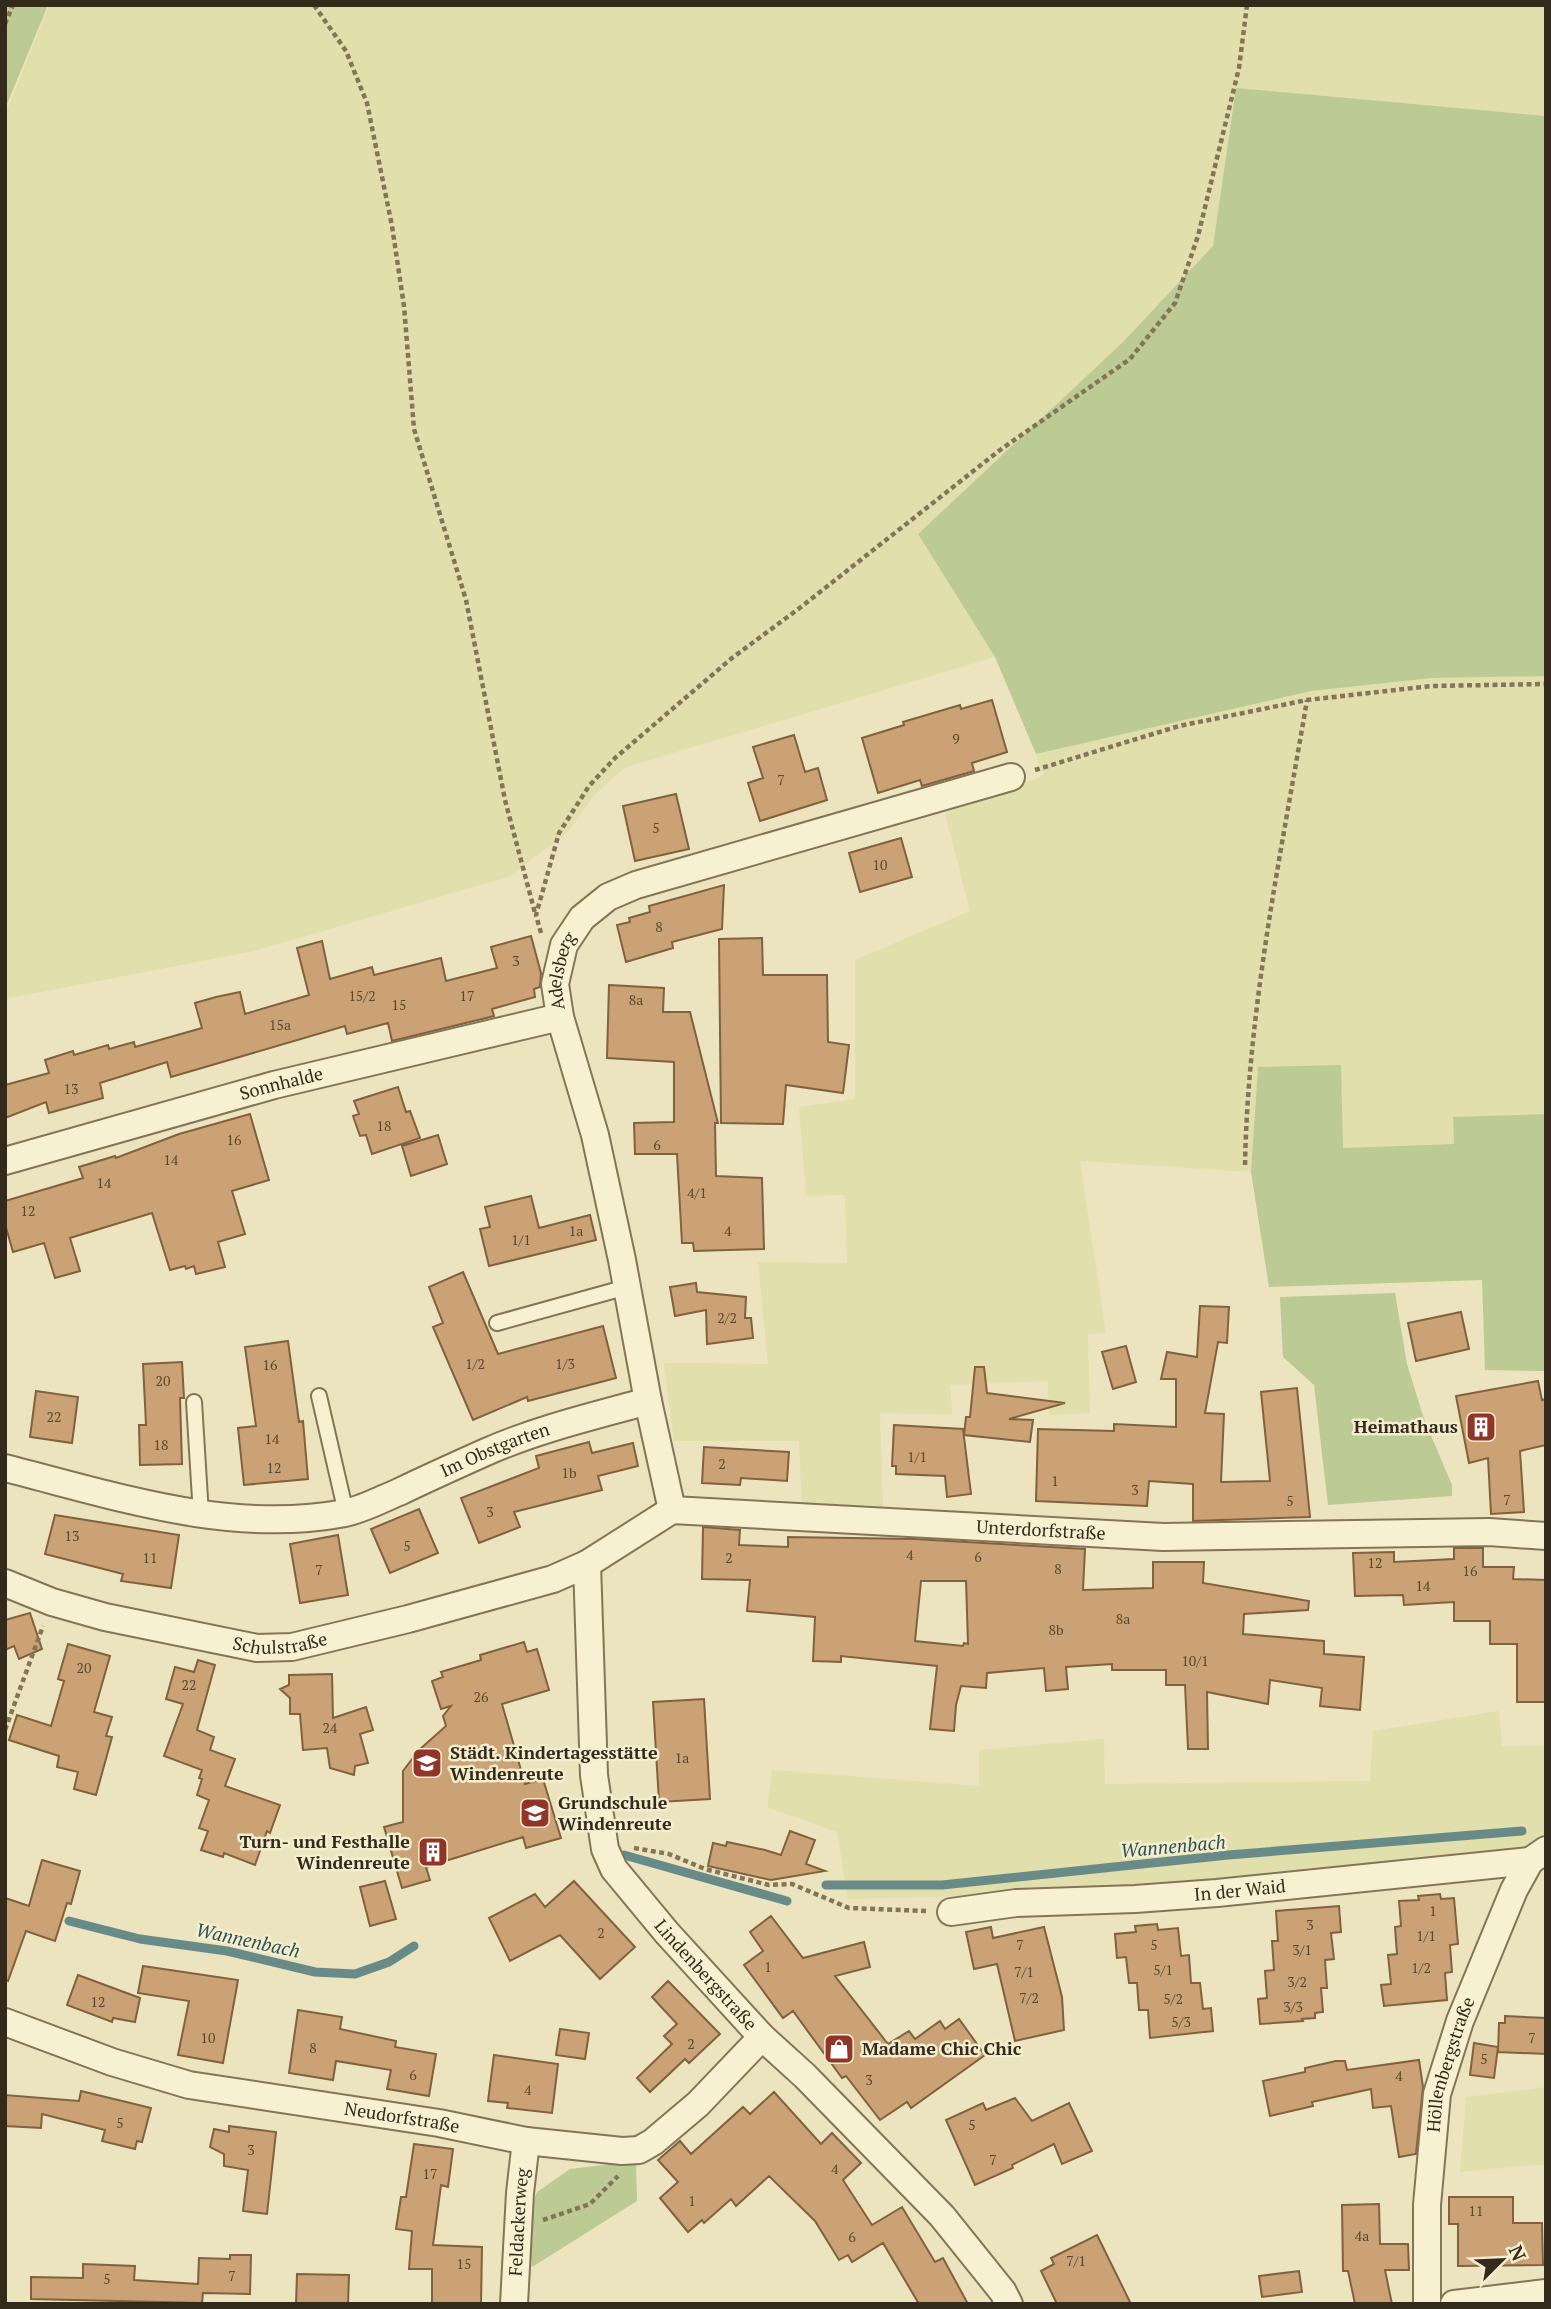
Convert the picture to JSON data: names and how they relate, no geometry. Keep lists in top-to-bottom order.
{
  "streets": {
    "street": [
      "Adelsberg",
      "Sonnhalde",
      "Im Obstgarten",
      "Unterdorfstraße",
      "Schulstraße",
      "In der Waid",
      "Lindenbergstraße",
      "Höllenbergstraße",
      "Neudorfstraße",
      "Feldackerweg"
    ]
  },
  "crossings": [
    ["Adelsberg", "Sonnhalde"],
    ["Adelsberg", "Im Obstgarten"],
    ["Adelsberg", "Unterdorfstraße"],
    ["Schulstraße", "Lindenbergstraße"],
    ["In der Waid", "Höllenbergstraße"],
    ["Lindenbergstraße", "Neudorfstraße"],
    ["Neudorfstraße", "Feldackerweg"]
  ],
  "water": ["Wannenbach"],
  "places": {
    "building": ["Heimathaus", "Turn- und Festhalle Windenreute"],
    "school or university": ["Städt. Kindertagesstätte Windenreute", "Grundschule Windenreute"],
    "shop": ["Madame Chic Chic"]
  },
  "house_numbers": [
    "9",
    "7",
    "5",
    "10",
    "8",
    "3",
    "15/2",
    "17",
    "8a",
    "15",
    "15a",
    "13",
    "18",
    "16",
    "6",
    "14",
    "14",
    "4/1",
    "12",
    "1a",
    "4",
    "1/1",
    "2/2",
    "1/2",
    "1/3",
    "16",
    "20",
    "22",
    "14",
    "18",
    "1/1",
    "2",
    "12",
    "1b",
    "1",
    "3",
    "7",
    "5",
    "3",
    "13",
    "5",
    "4",
    "6",
    "11",
    "2",
    "12",
    "8",
    "7",
    "16",
    "14",
    "8a",
    "8b",
    "10/1",
    "20",
    "22",
    "26",
    "24",
    "1a",
    "1",
    "3",
    "2",
    "1/1",
    "7",
    "5",
    "3/1",
    "1",
    "1/2",
    "5/1",
    "7/1",
    "3/2",
    "7/2",
    "5/2",
    "12",
    "3/3",
    "5/3",
    "10",
    "7",
    "2",
    "8",
    "5",
    "6",
    "4",
    "3",
    "4",
    "5",
    "5",
    "3",
    "7",
    "4",
    "17",
    "1",
    "11",
    "4a",
    "6",
    "7/1",
    "15",
    "7",
    "5"
  ],
  "north": "top right"
}
